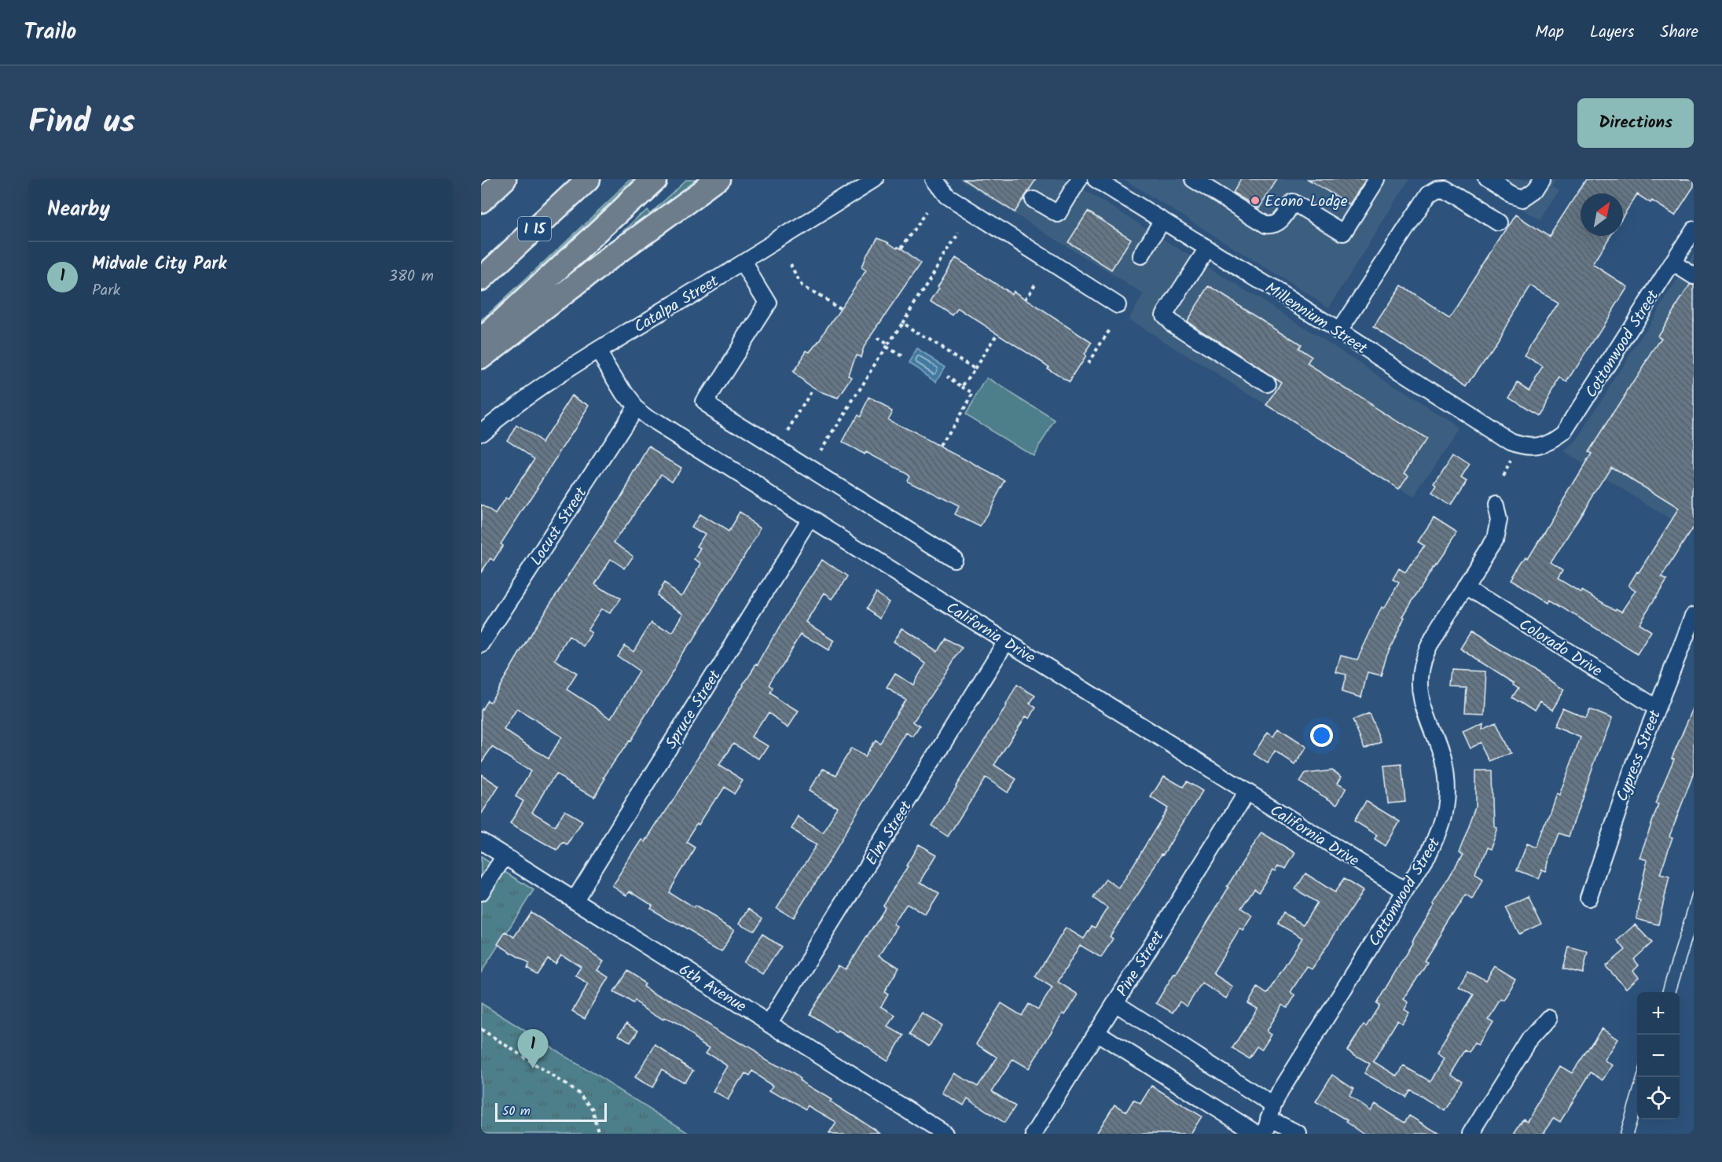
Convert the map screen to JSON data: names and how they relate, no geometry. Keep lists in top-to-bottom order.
{
  "streets": {
    "highway": ["I 15"],
    "street": [
      "Catalpa Street",
      "Millennium Street",
      "Cottonwood Street",
      "Locust Street",
      "California Drive",
      "Colorado Drive",
      "Spruce Street",
      "Cypress Street",
      "Elm Street",
      "Pine Street",
      "6th Avenue"
    ]
  },
  "crossings": [
    ["Catalpa Street", "California Drive"],
    ["Millennium Street", "Cottonwood Street"],
    ["Cottonwood Street", "California Drive"],
    ["Cottonwood Street", "Colorado Drive"],
    ["Locust Street", "California Drive"],
    ["California Drive", "Spruce Street"],
    ["California Drive", "Elm Street"],
    ["California Drive", "Pine Street"],
    ["Colorado Drive", "Cypress Street"],
    ["Spruce Street", "6th Avenue"],
    ["Elm Street", "6th Avenue"]
  ],
  "places": ["Econo Lodge"],
  "scale_bar": "50 m",
  "north": "top right",
  "page": {
    "header": "Trailo",
    "nav": ["Map", "Layers", "Share"],
    "title": "Find us",
    "buttons": "Directions",
    "heading": "Nearby",
    "list": [
      {
        "mark": "1",
        "name": "Midvale City Park",
        "note": "Park",
        "value": "380 m"
      }
    ],
    "map_buttons": ["+", "−"],
    "pins": "1",
    "scale": "50 m"
  }
}
